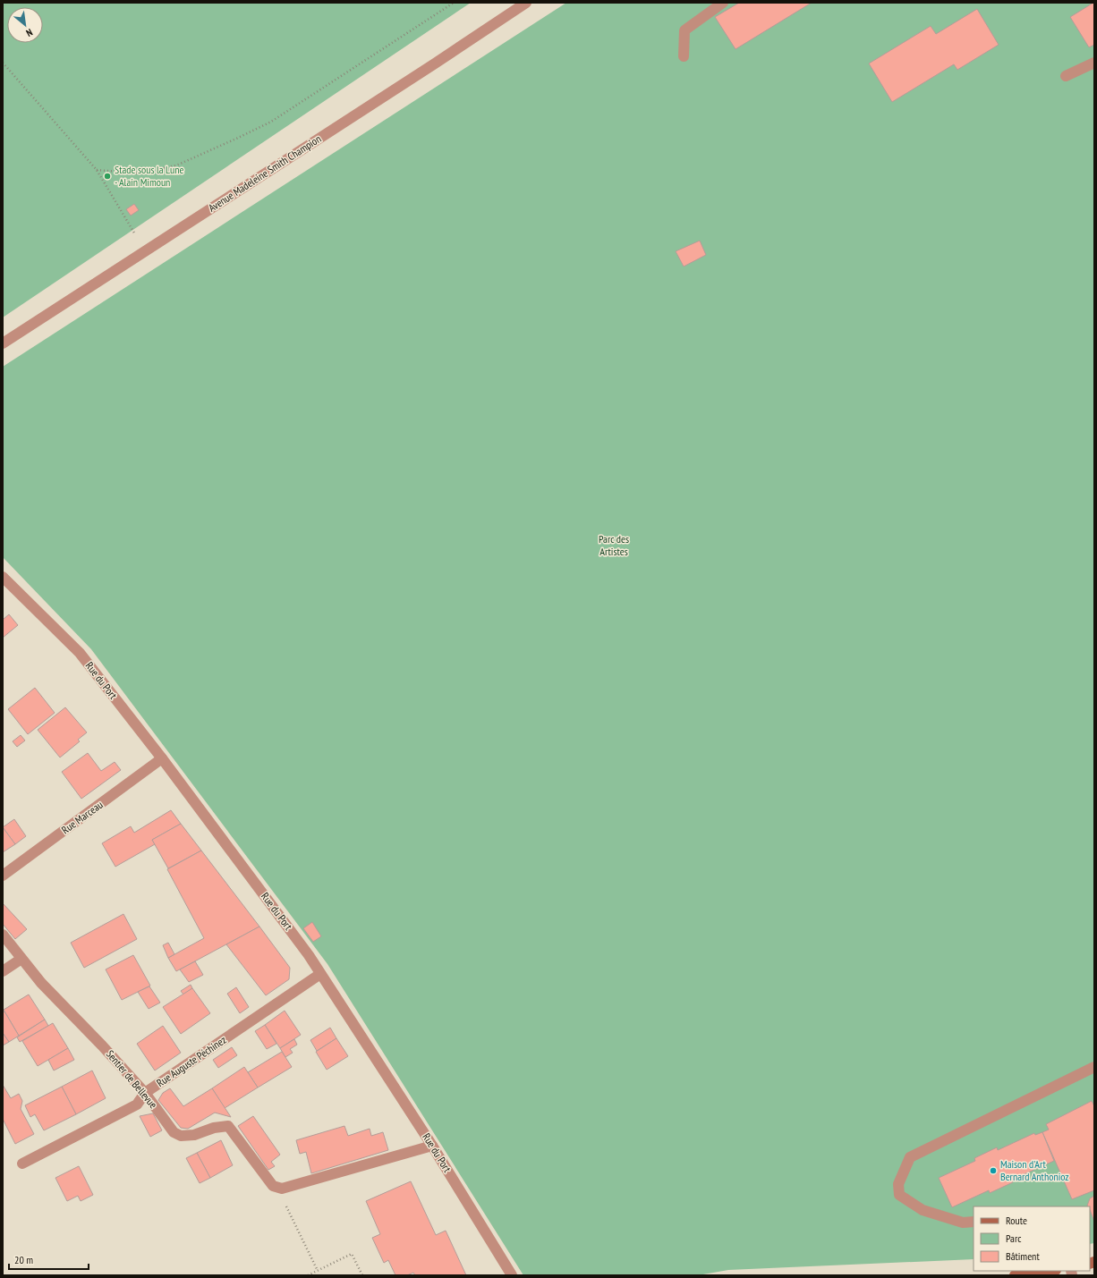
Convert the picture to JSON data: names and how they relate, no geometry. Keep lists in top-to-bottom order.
{
  "streets": {
    "street": [
      "Avenue Madeleine Smith Champion",
      "Rue du Port",
      "Rue Marceau",
      "Rue Auguste Péchinez",
      "Sentier de Bellevue"
    ]
  },
  "crossings": [
    ["Rue du Port", "Rue Marceau"],
    ["Rue du Port", "Rue Auguste Péchinez"],
    ["Rue Auguste Péchinez", "Sentier de Bellevue"]
  ],
  "parks": ["Parc des Artistes"],
  "places": ["Stade sous la Lune - Alain Mimoun", "Maison d'Art Bernard Anthonioz"],
  "legend": ["Route", "Parc", "Bâtiment"],
  "scale_bar": "20 m",
  "north": "bottom right"
}
